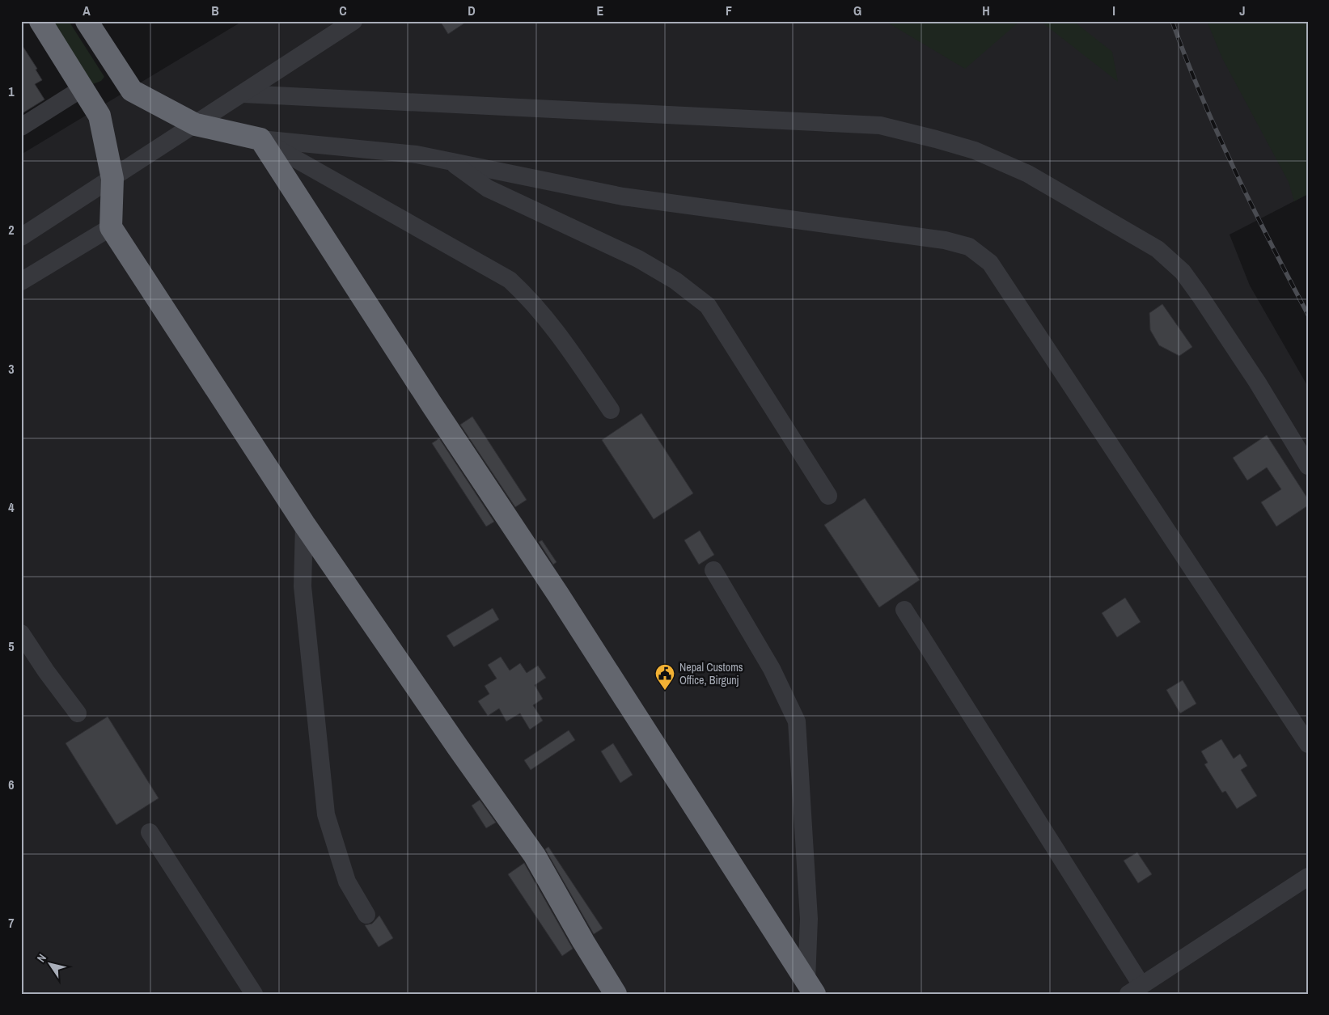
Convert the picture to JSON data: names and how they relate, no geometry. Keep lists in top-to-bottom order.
{
  "places": {
    "public building": ["Nepal Customs Office, Birgunj"]
  },
  "north": "top left",
  "grid": {
    "columns": [
      "A",
      "B",
      "C",
      "D",
      "E",
      "F",
      "G",
      "H",
      "I",
      "J"
    ],
    "rows": [
      "1",
      "2",
      "3",
      "4",
      "5",
      "6",
      "7"
    ]
  }
}
